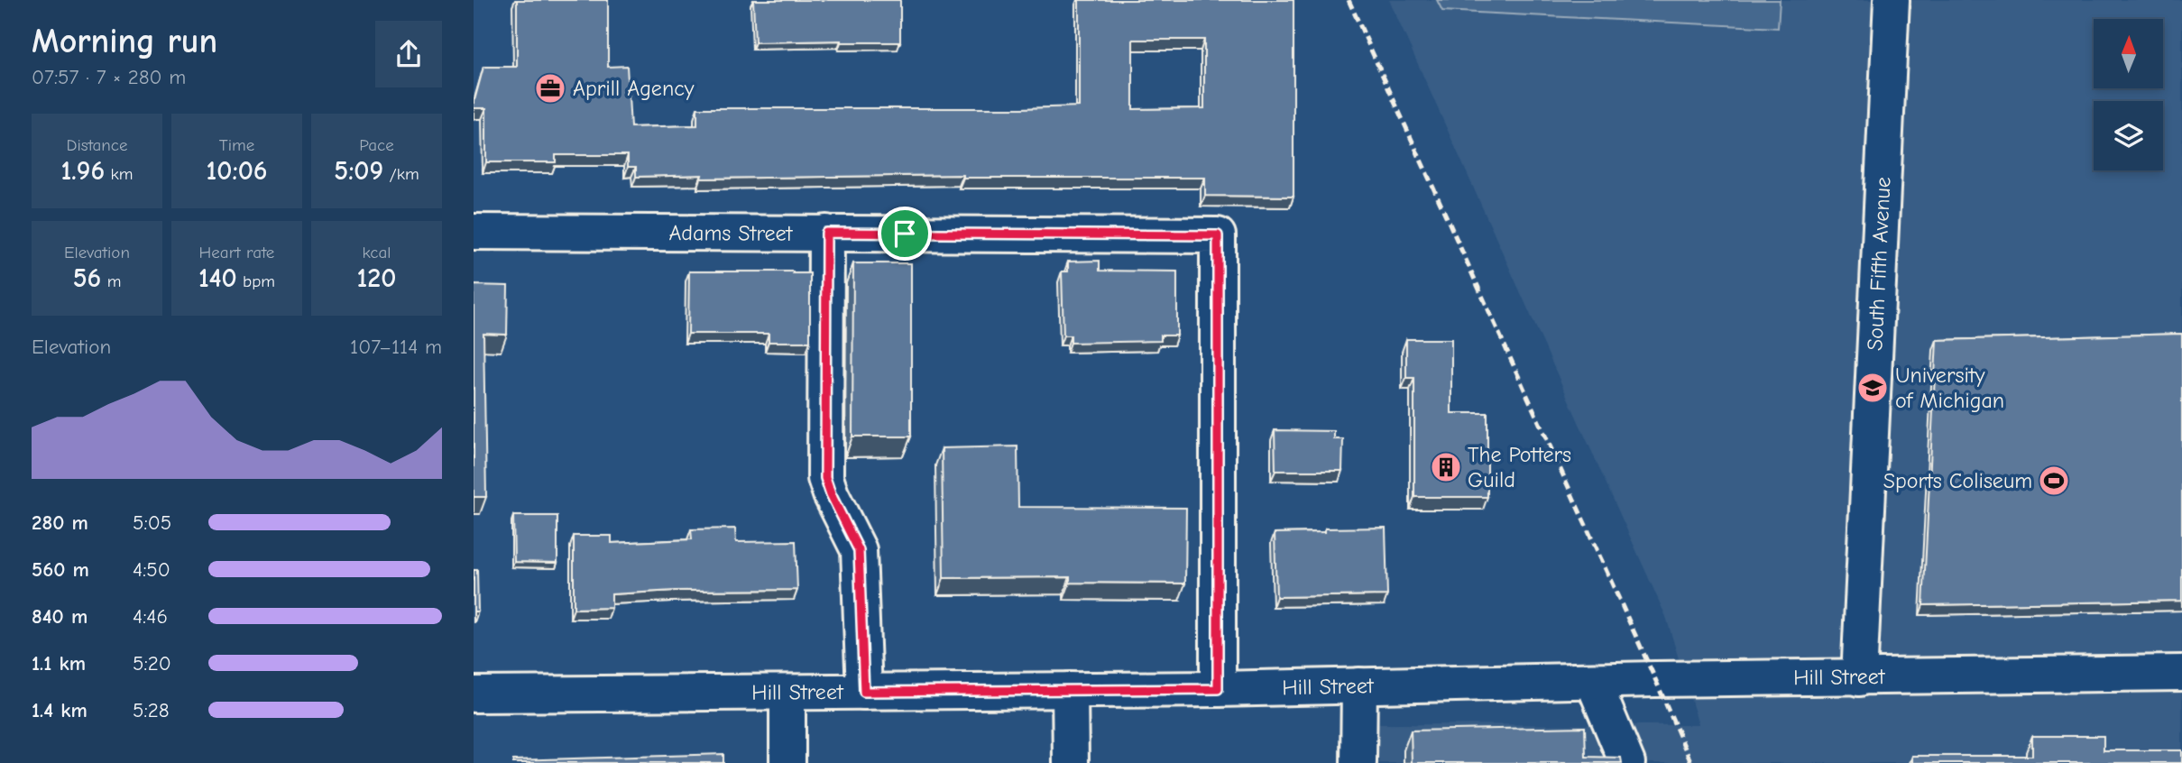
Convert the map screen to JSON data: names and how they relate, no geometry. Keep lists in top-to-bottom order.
{
  "streets": {
    "street": ["Adams Street", "South Fifth Avenue", "Hill Street"]
  },
  "crossings": [
    ["Adams Street", "Hill Street"],
    ["South Fifth Avenue", "Hill Street"]
  ],
  "places": {
    "office": ["Aprill Agency"],
    "school or university": ["University of Michigan"],
    "building": ["The Potters Guild"],
    "sports": ["Sports Coliseum"]
  },
  "north": "top",
  "page": {
    "heading": ["Morning run", "07:57 · 7 × 280 m"],
    "stats": [
      ["Distance", "1.96 km"],
      ["Time", "10:06"],
      ["Pace", "5:09 /km"],
      ["Elevation", "56 m"],
      ["Heart rate", "140 bpm"],
      ["kcal", "120"]
    ],
    "chart": ["Elevation", "107–114 m"],
    "list": [
      {
        "name": "280 m",
        "note": "5:05"
      },
      {
        "name": "560 m",
        "note": "4:50"
      },
      {
        "name": "840 m",
        "note": "4:46"
      },
      {
        "name": "1.1 km",
        "note": "5:20"
      },
      {
        "name": "1.4 km",
        "note": "5:28"
      }
    ]
  }
}
